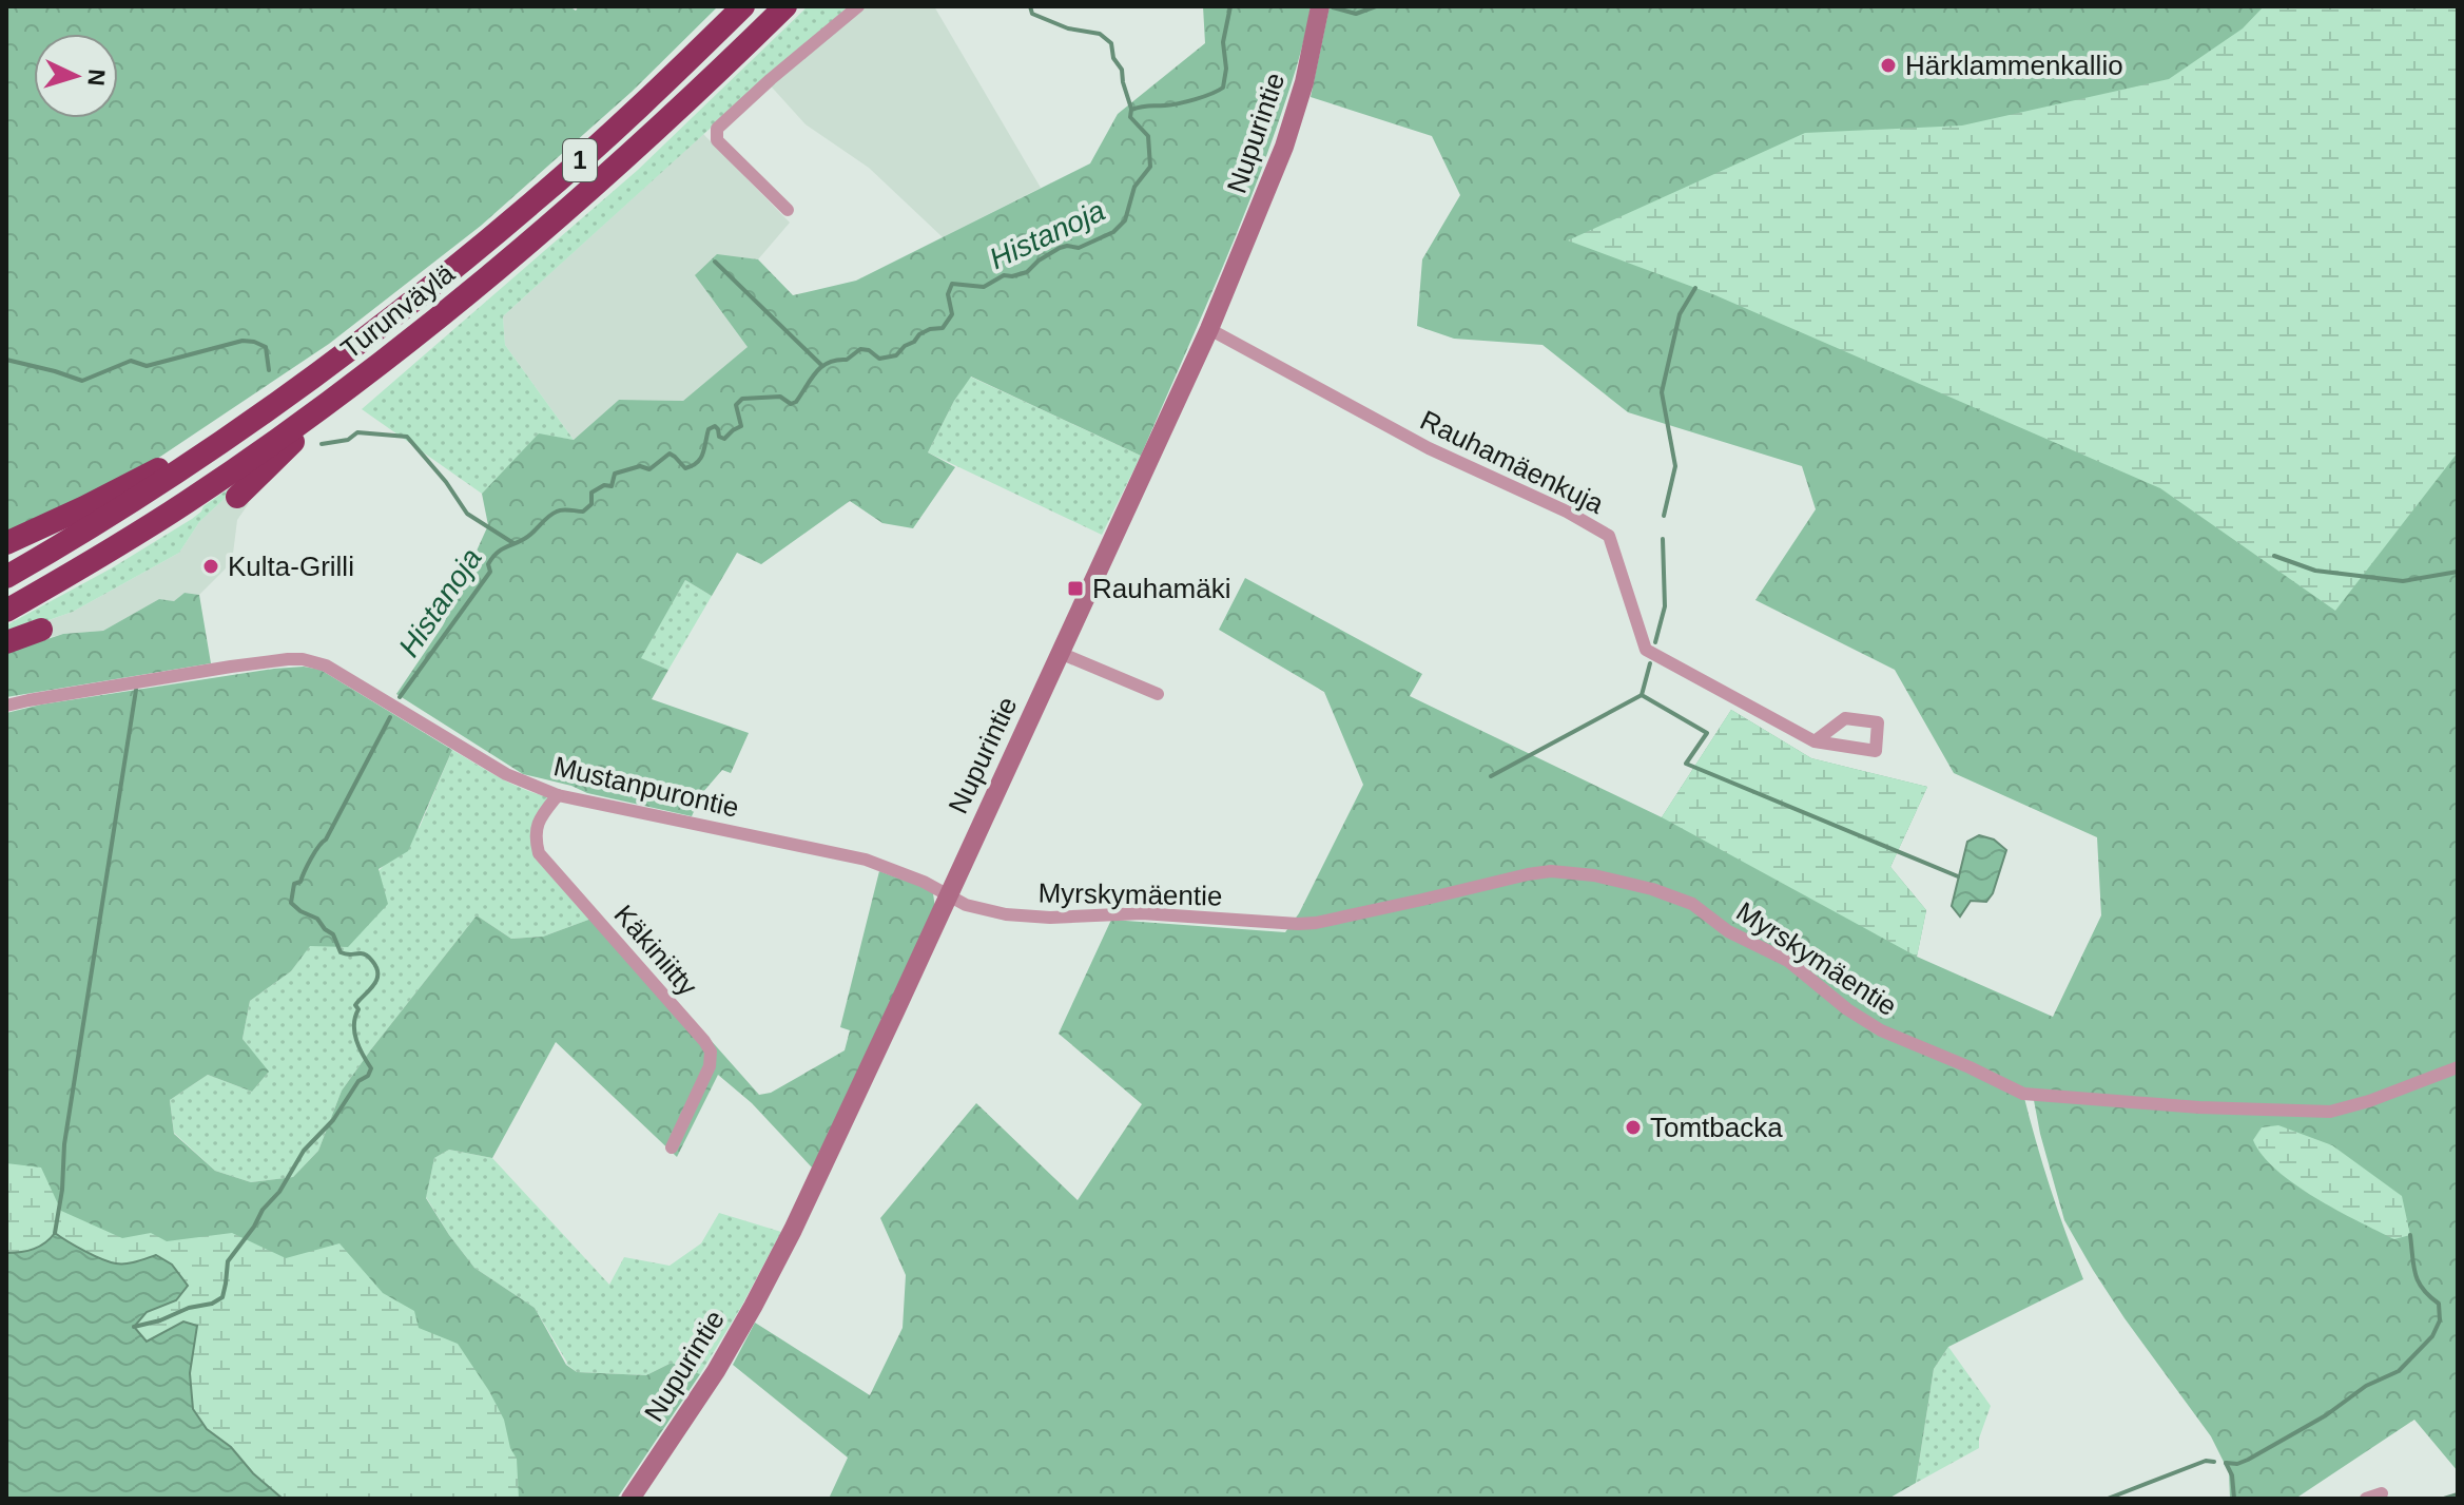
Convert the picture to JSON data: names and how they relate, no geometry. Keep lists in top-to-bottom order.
{
  "streets": {
    "highway": ["1", "Turunväylä"],
    "main road": ["Nupurintie"],
    "street": [
      "Rauhamäenkuja",
      "Mustanpurontie",
      "Myrskymäentie",
      "Käkiniitty"
    ]
  },
  "crossings": [
    ["Nupurintie", "Rauhamäenkuja"],
    ["Nupurintie", "Mustanpurontie"],
    ["Nupurintie", "Myrskymäentie"],
    ["Mustanpurontie", "Myrskymäentie"],
    ["Mustanpurontie", "Käkiniitty"]
  ],
  "water": ["Histanoja"],
  "places": {
    "other": ["Härklammenkallio", "Kulta-Grilli", "Tomtbacka"],
    "transit": ["Rauhamäki"]
  },
  "north": "right"
}
